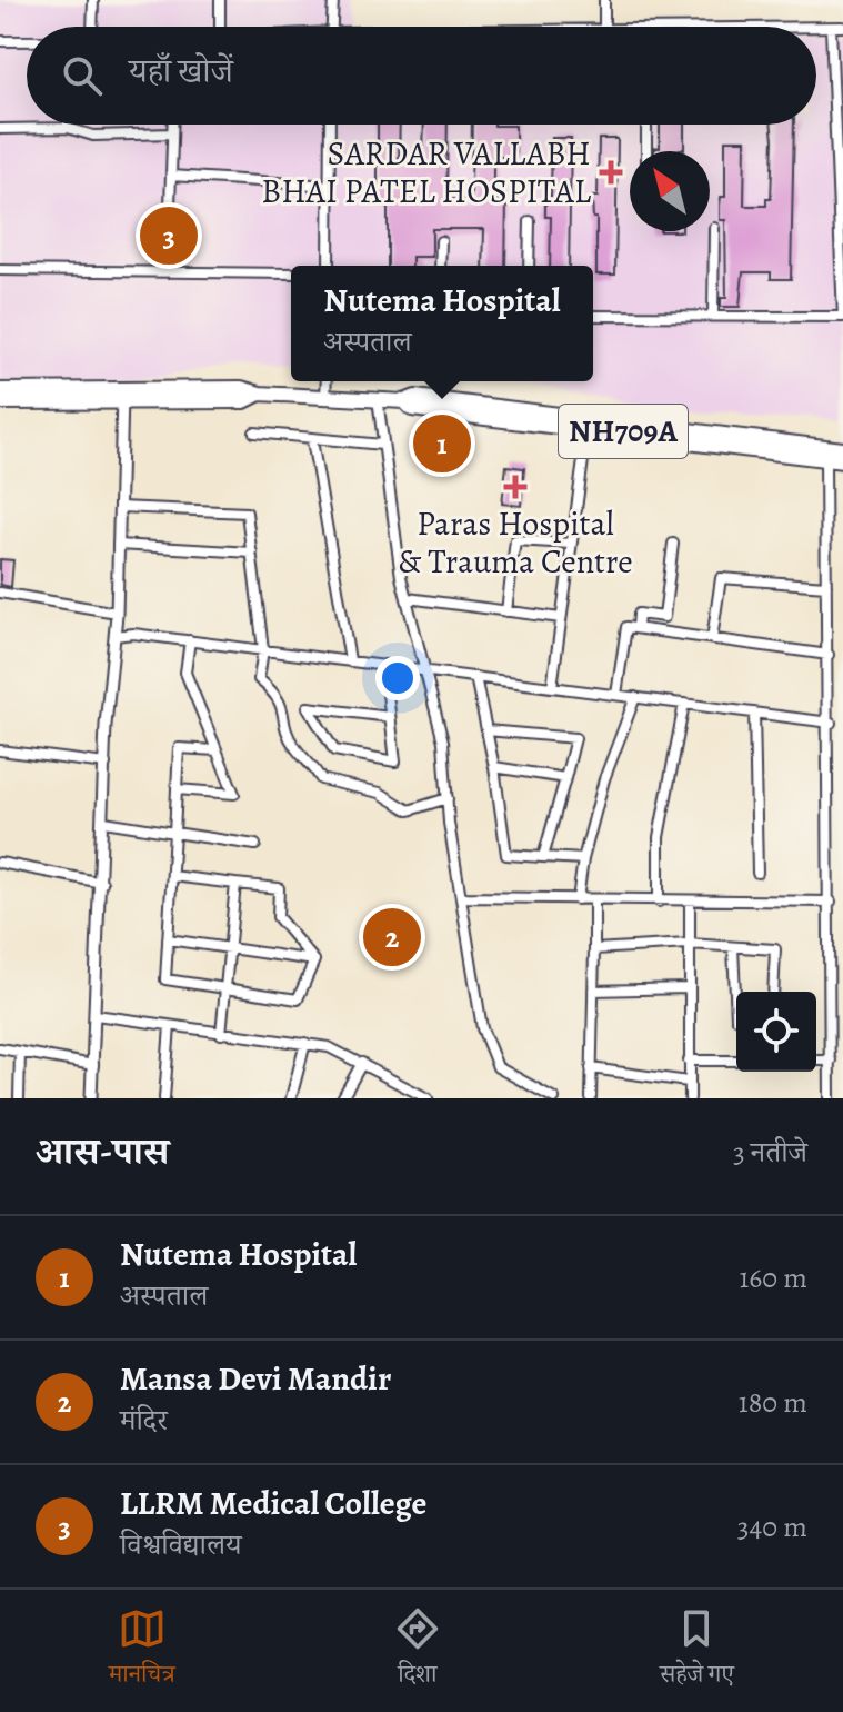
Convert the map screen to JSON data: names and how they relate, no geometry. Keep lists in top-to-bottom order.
{
  "streets": {
    "highway": ["NH709A"]
  },
  "places": {
    "health": ["SARDAR VALLABH BHAI PATEL HOSPITAL", "Paras Hospital & Trauma Centre"]
  },
  "north": "top left",
  "page": {
    "search": "यहाँ खोजें",
    "pins": ["3", "1", "2"],
    "popup": ["Nutema Hospital", "अस्पताल"],
    "heading": ["आस-पास", "3 नतीजे"],
    "list": [
      {
        "mark": "1",
        "name": "Nutema Hospital",
        "note": "अस्पताल",
        "value": "160 m"
      },
      {
        "mark": "2",
        "name": "Mansa Devi Mandir",
        "note": "मंदिर",
        "value": "180 m"
      },
      {
        "mark": "3",
        "name": "LLRM Medical College",
        "note": "विश्वविद्यालय",
        "value": "340 m"
      }
    ],
    "nav": ["मानचित्र", "दिशा", "सहेजे गए"]
  }
}
